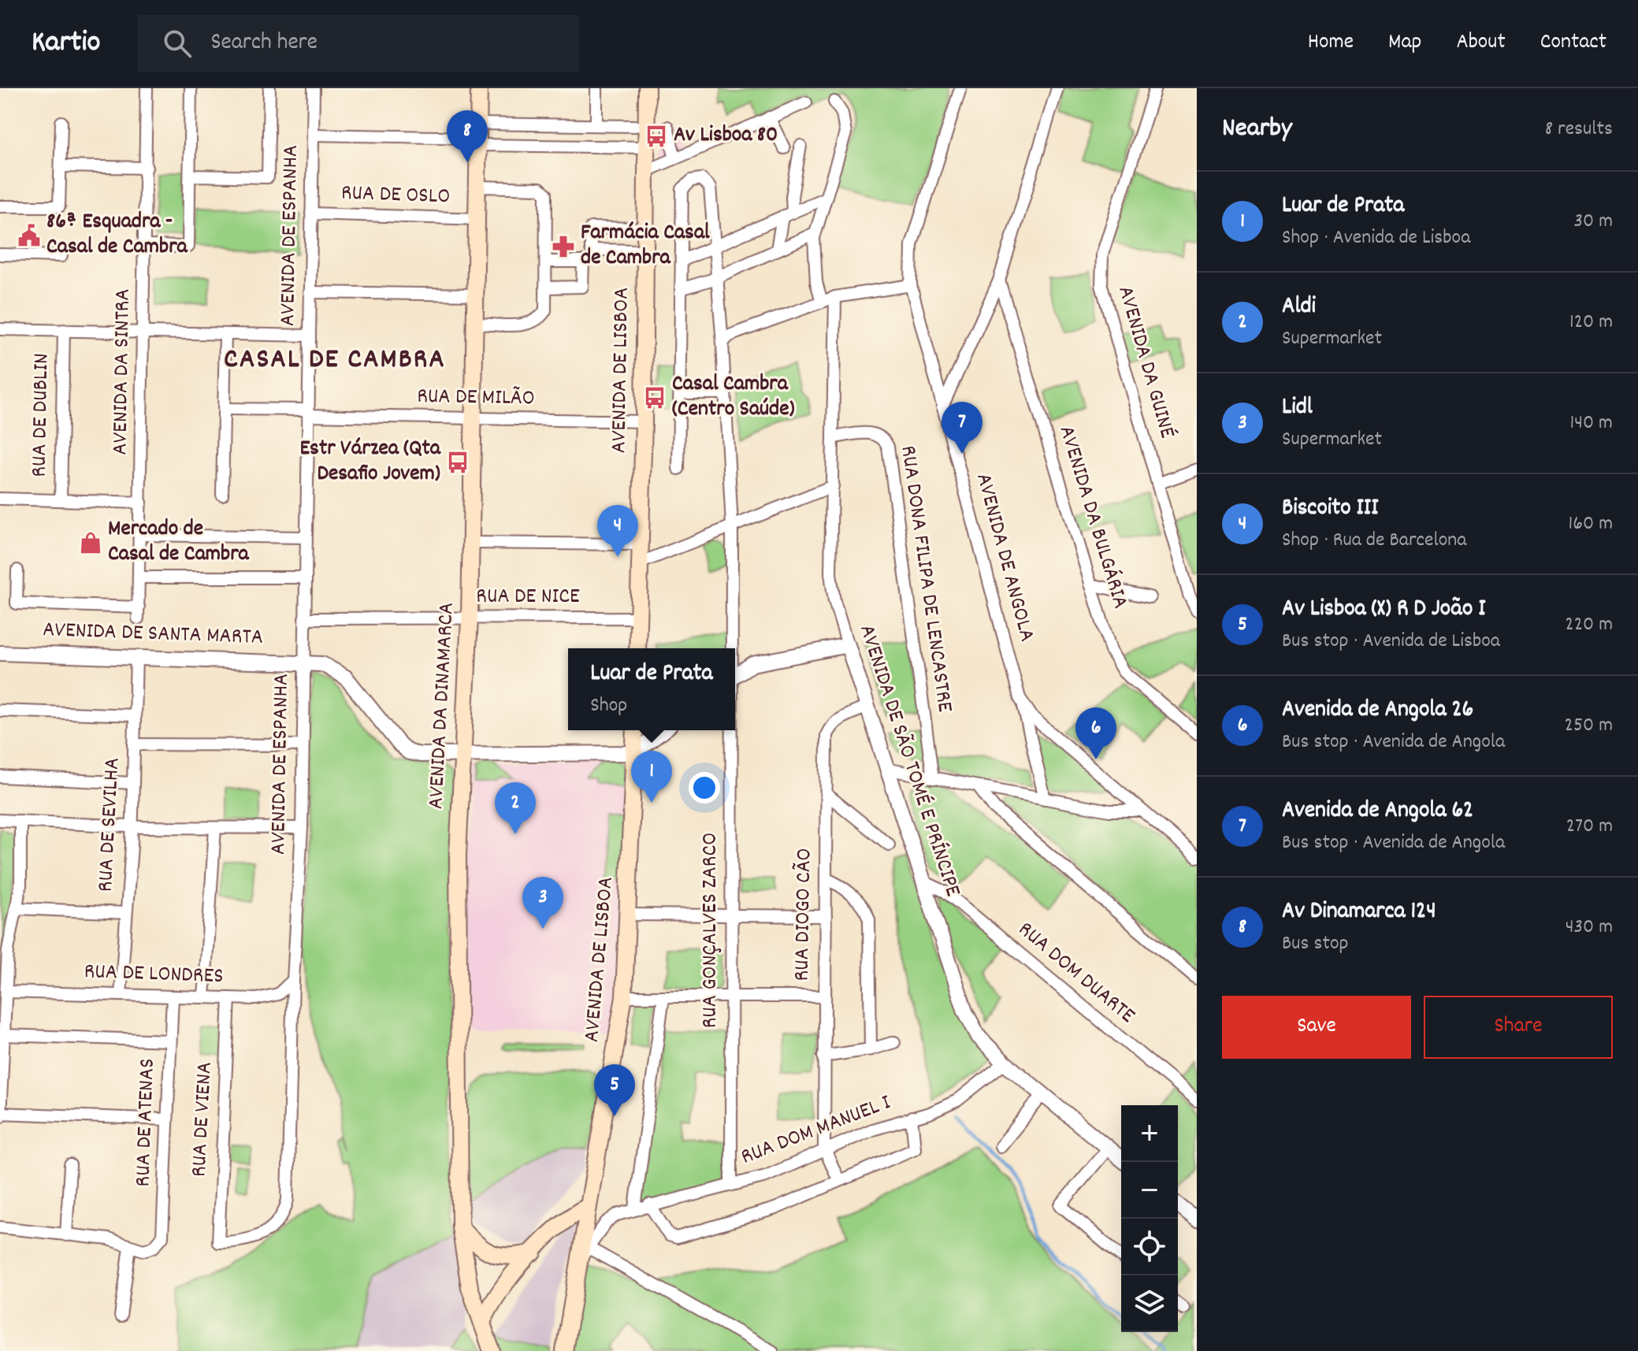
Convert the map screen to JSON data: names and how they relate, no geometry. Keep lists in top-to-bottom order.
{
  "streets": {
    "main road": ["AVENIDA DE LISBOA", "AVENIDA DA DINAMARCA"],
    "street": [
      "RUA DE OSLO",
      "AVENIDA DE ESPANHA",
      "AVENIDA DA GUINÉ",
      "AVENIDA DA SINTRA",
      "RUA DE MILÃO",
      "RUA DE DUBLIN",
      "AVENIDA DA BULGÁRIA",
      "AVENIDA DE ANGOLA",
      "RUA DONA FILIPA DE LENCASTRE",
      "RUA DE NICE",
      "AVENIDA DE SANTA MARTA",
      "AVENIDA DE SÃO TOMÉ E PRÍNCIPE",
      "RUA DE SEVILHA",
      "RUA DIOGO CÃO",
      "RUA GONÇALVES ZARCO",
      "RUA DOM DUARTE",
      "RUA DE LONDRES",
      "RUA DE VIENA",
      "RUA DE ATENAS",
      "RUA DOM MANUEL I"
    ]
  },
  "crossings": [
    ["RUA DE OSLO", "AVENIDA DE ESPANHA"],
    ["RUA DE OSLO", "AVENIDA DA DINAMARCA"],
    ["AVENIDA DE ESPANHA", "RUA DE MILÃO"],
    ["AVENIDA DE ESPANHA", "RUA DE NICE"],
    ["AVENIDA DE ESPANHA", "AVENIDA DE SANTA MARTA"],
    ["AVENIDA DE ESPANHA", "RUA DE LONDRES"],
    ["AVENIDA DE ESPANHA", "RUA DE VIENA"],
    ["AVENIDA DE LISBOA", "RUA DE MILÃO"],
    ["AVENIDA DE LISBOA", "RUA DE NICE"],
    ["AVENIDA DE LISBOA", "AVENIDA DE SANTA MARTA"],
    ["AVENIDA DE LISBOA", "RUA DOM MANUEL I"],
    ["RUA DE MILÃO", "AVENIDA DA DINAMARCA"],
    ["RUA DONA FILIPA DE LENCASTRE", "AVENIDA DE SÃO TOMÉ E PRÍNCIPE"],
    ["RUA DE NICE", "AVENIDA DA DINAMARCA"],
    ["AVENIDA DE SANTA MARTA", "AVENIDA DA DINAMARCA"],
    ["AVENIDA DE SANTA MARTA", "RUA DE SEVILHA"],
    ["AVENIDA DE SÃO TOMÉ E PRÍNCIPE", "RUA DIOGO CÃO"],
    ["AVENIDA DE SÃO TOMÉ E PRÍNCIPE", "RUA DOM DUARTE"],
    ["AVENIDA DE SÃO TOMÉ E PRÍNCIPE", "RUA DOM MANUEL I"],
    ["RUA DE SEVILHA", "RUA DE LONDRES"],
    ["RUA DIOGO CÃO", "RUA DOM MANUEL I"],
    ["RUA GONÇALVES ZARCO", "RUA DOM MANUEL I"],
    ["RUA DE LONDRES", "RUA DE VIENA"],
    ["RUA DE LONDRES", "RUA DE ATENAS"]
  ],
  "districts": ["CASAL DE CAMBRA"],
  "places": {
    "bus stop": ["Av Lisboa 80", "Casal Cambra (Centro Saúde)", "Estr Várzea (Qta Desafio Jovem)"],
    "public building": ["86ª Esquadra - Casal de Cambra"],
    "pharmacy": ["Farmácia Casal de Cambra"],
    "shop": ["Mercado de Casal de Cambra"]
  },
  "page": {
    "header": "Kartio",
    "search": "Search here",
    "nav": [
      "Home",
      "Map",
      "About",
      "Contact"
    ],
    "heading": ["Nearby", "8 results"],
    "pins": [
      "8",
      "7",
      "4",
      "6",
      "1",
      "2",
      "3",
      "5"
    ],
    "list": [
      {
        "mark": "1",
        "name": "Luar de Prata",
        "note": "Shop · Avenida de Lisboa",
        "value": "30 m"
      },
      {
        "mark": "2",
        "name": "Aldi",
        "note": "Supermarket",
        "value": "120 m"
      },
      {
        "mark": "3",
        "name": "Lidl",
        "note": "Supermarket",
        "value": "140 m"
      },
      {
        "mark": "4",
        "name": "Biscoito III",
        "note": "Shop · Rua de Barcelona",
        "value": "160 m"
      },
      {
        "mark": "5",
        "name": "Av Lisboa (X) R D João I",
        "note": "Bus stop · Avenida de Lisboa",
        "value": "220 m"
      },
      {
        "mark": "6",
        "name": "Avenida de Angola 26",
        "note": "Bus stop · Avenida de Angola",
        "value": "250 m"
      },
      {
        "mark": "7",
        "name": "Avenida de Angola 62",
        "note": "Bus stop · Avenida de Angola",
        "value": "270 m"
      },
      {
        "mark": "8",
        "name": "Av Dinamarca 124",
        "note": "Bus stop",
        "value": "430 m"
      }
    ],
    "popup": ["Luar de Prata", "Shop"],
    "buttons": ["Save", "Share"],
    "map_buttons": ["+", "−"]
  }
}
